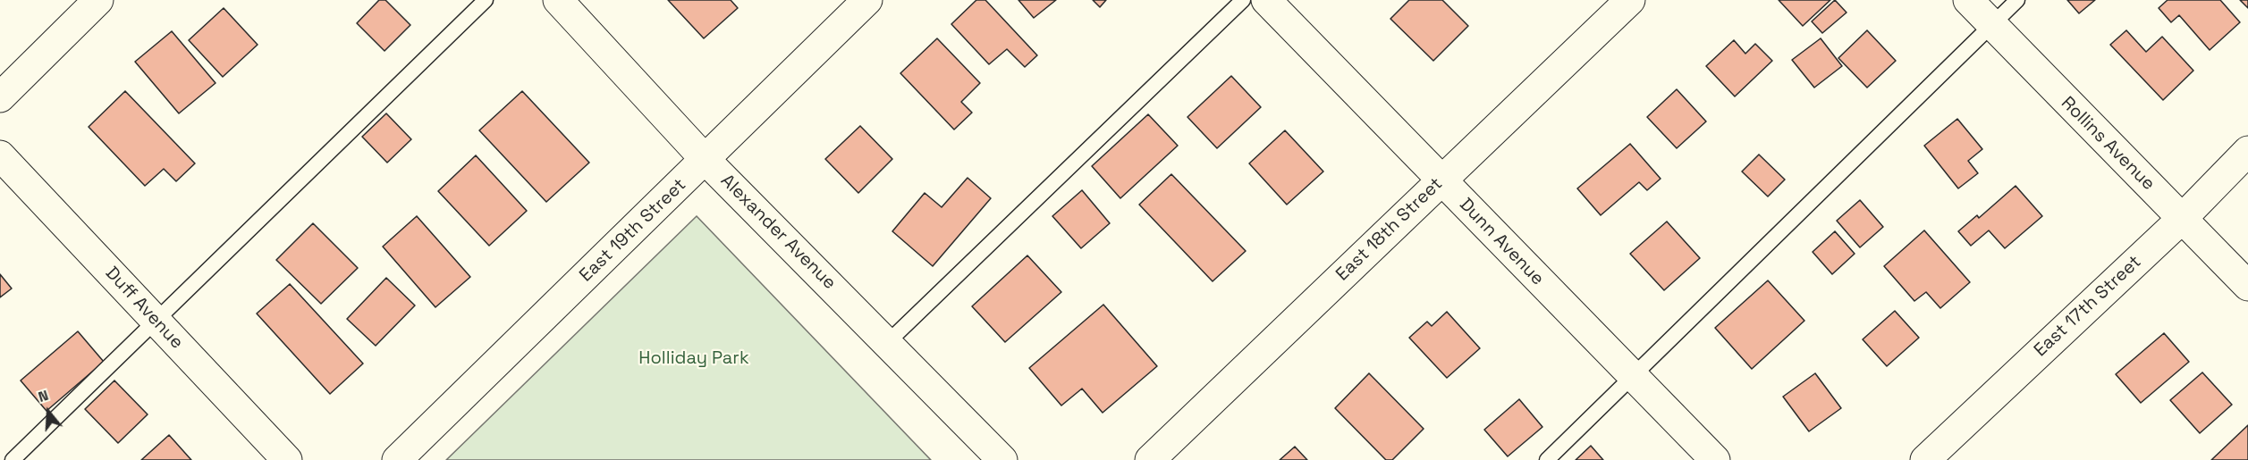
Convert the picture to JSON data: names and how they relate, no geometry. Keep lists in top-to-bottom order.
{
  "streets": {
    "street": [
      "Rollins Avenue",
      "East 18th Street",
      "East 19th Street",
      "Alexander Avenue",
      "Dunn Avenue",
      "East 17th Street",
      "Duff Avenue"
    ]
  },
  "crossings": [
    ["Rollins Avenue", "East 17th Street"],
    ["East 18th Street", "Dunn Avenue"],
    ["East 19th Street", "Alexander Avenue"]
  ],
  "parks": ["Holliday Park"],
  "north": "top"
}
